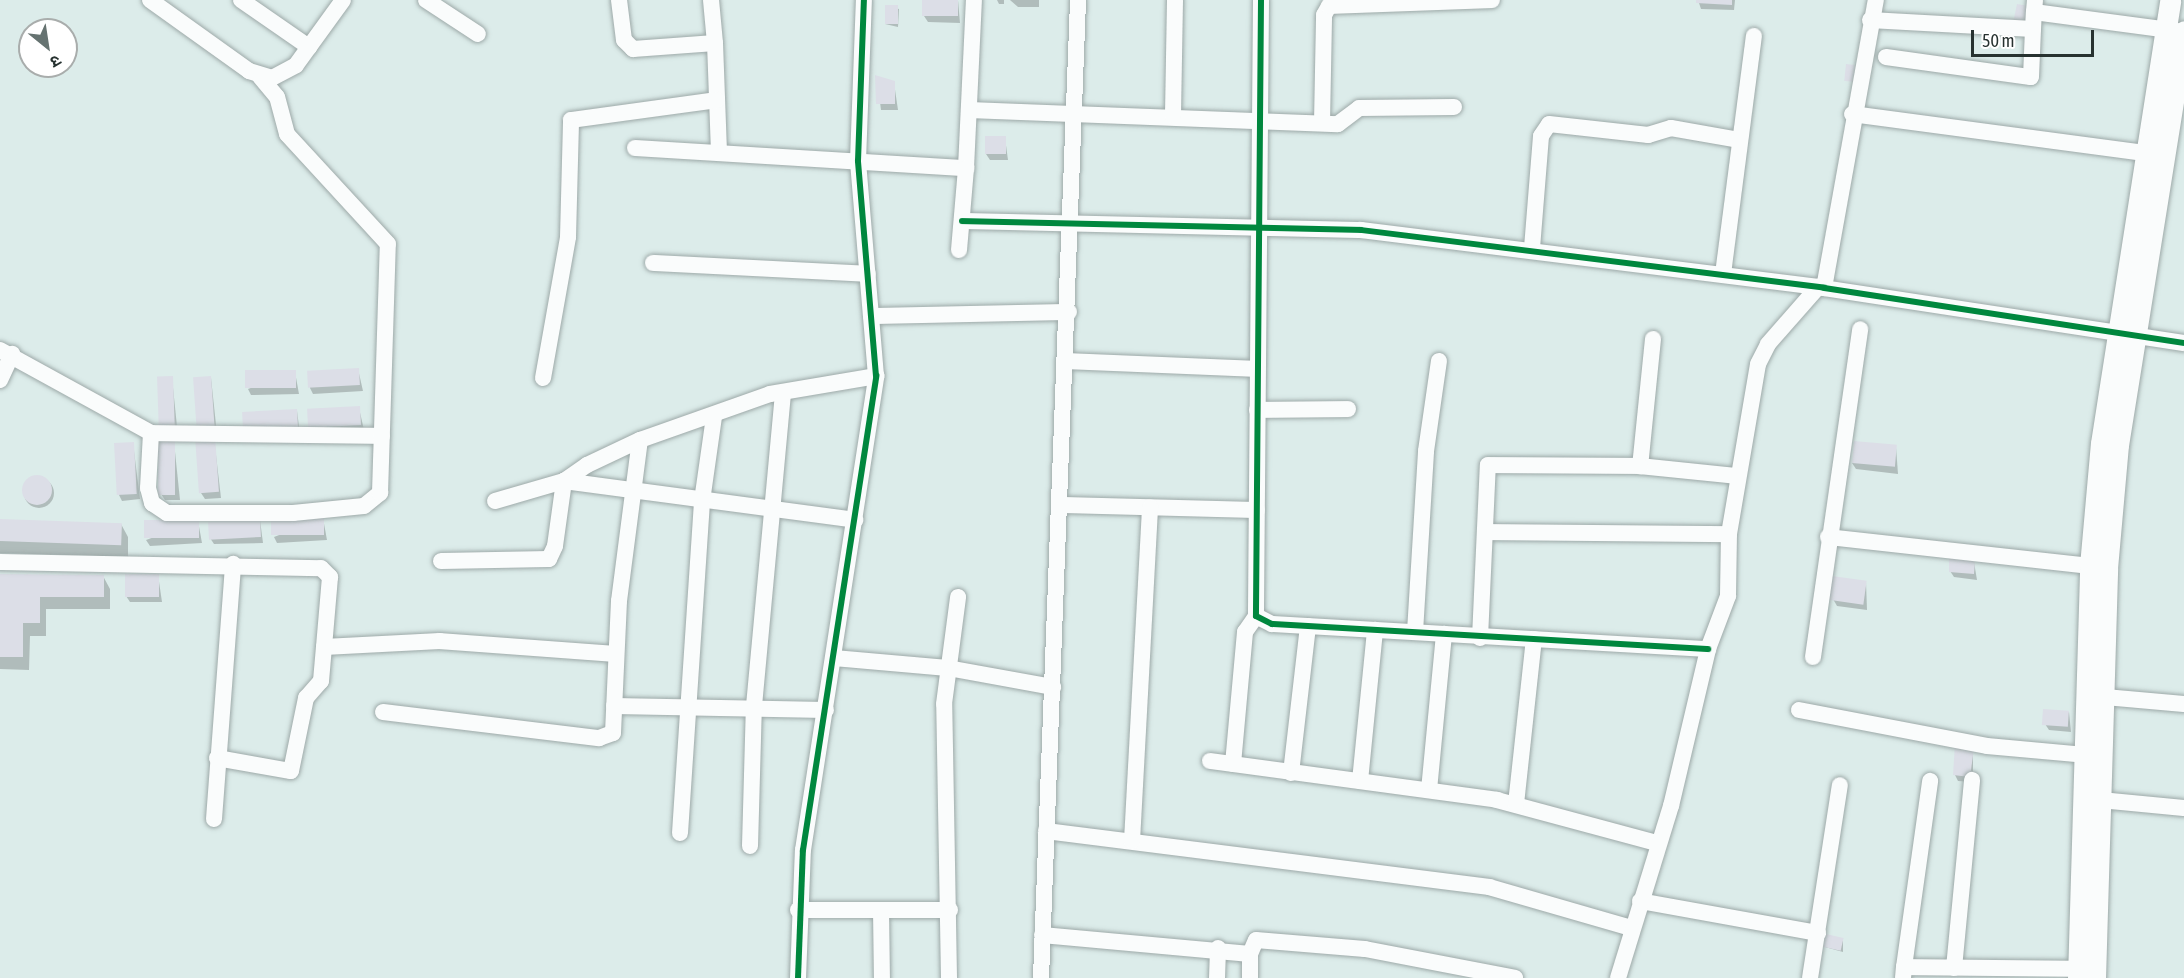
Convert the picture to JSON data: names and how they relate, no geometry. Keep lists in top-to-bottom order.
{
  "scale_bar": "50 m",
  "north": "bottom right"
}
